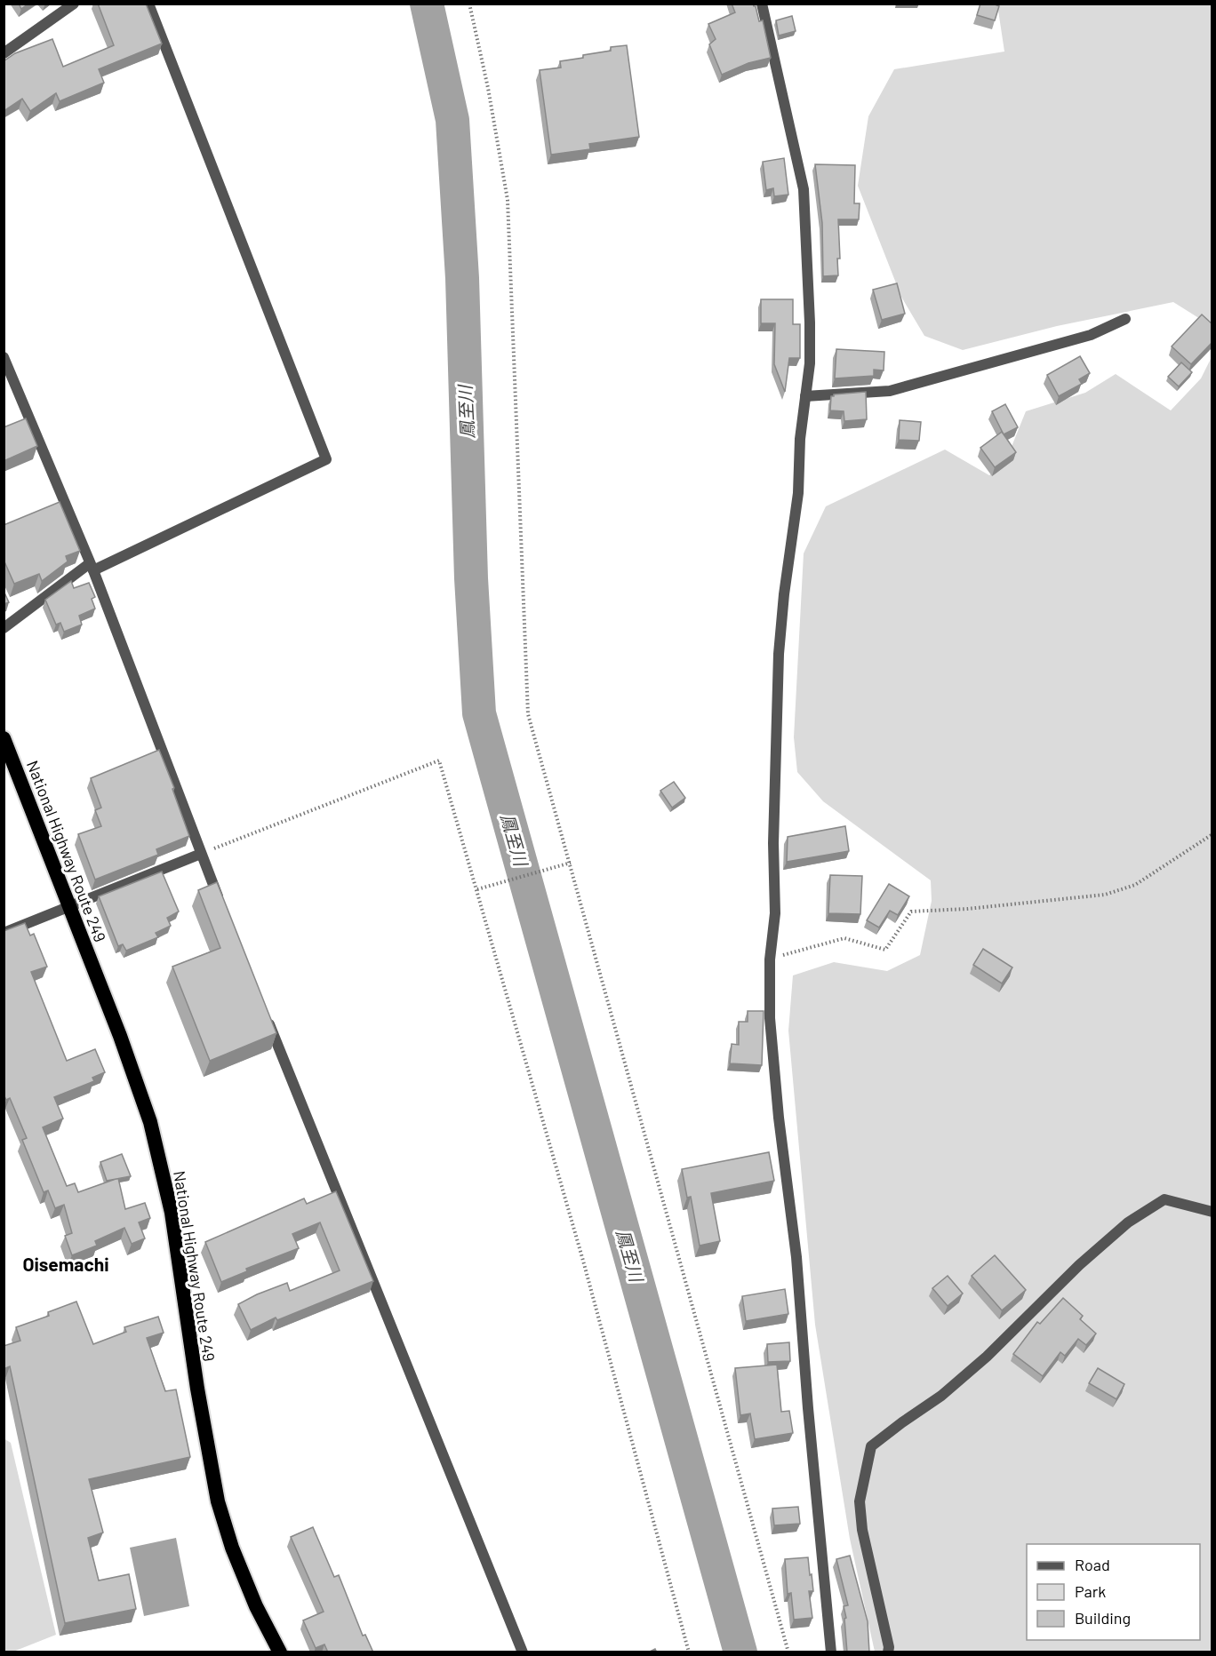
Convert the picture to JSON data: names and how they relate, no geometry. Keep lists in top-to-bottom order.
{
  "streets": {
    "highway": ["National Highway Route 249"]
  },
  "districts": ["Oisemachi"],
  "water": ["鳳至川"],
  "legend": ["Road", "Park", "Building"]
}
